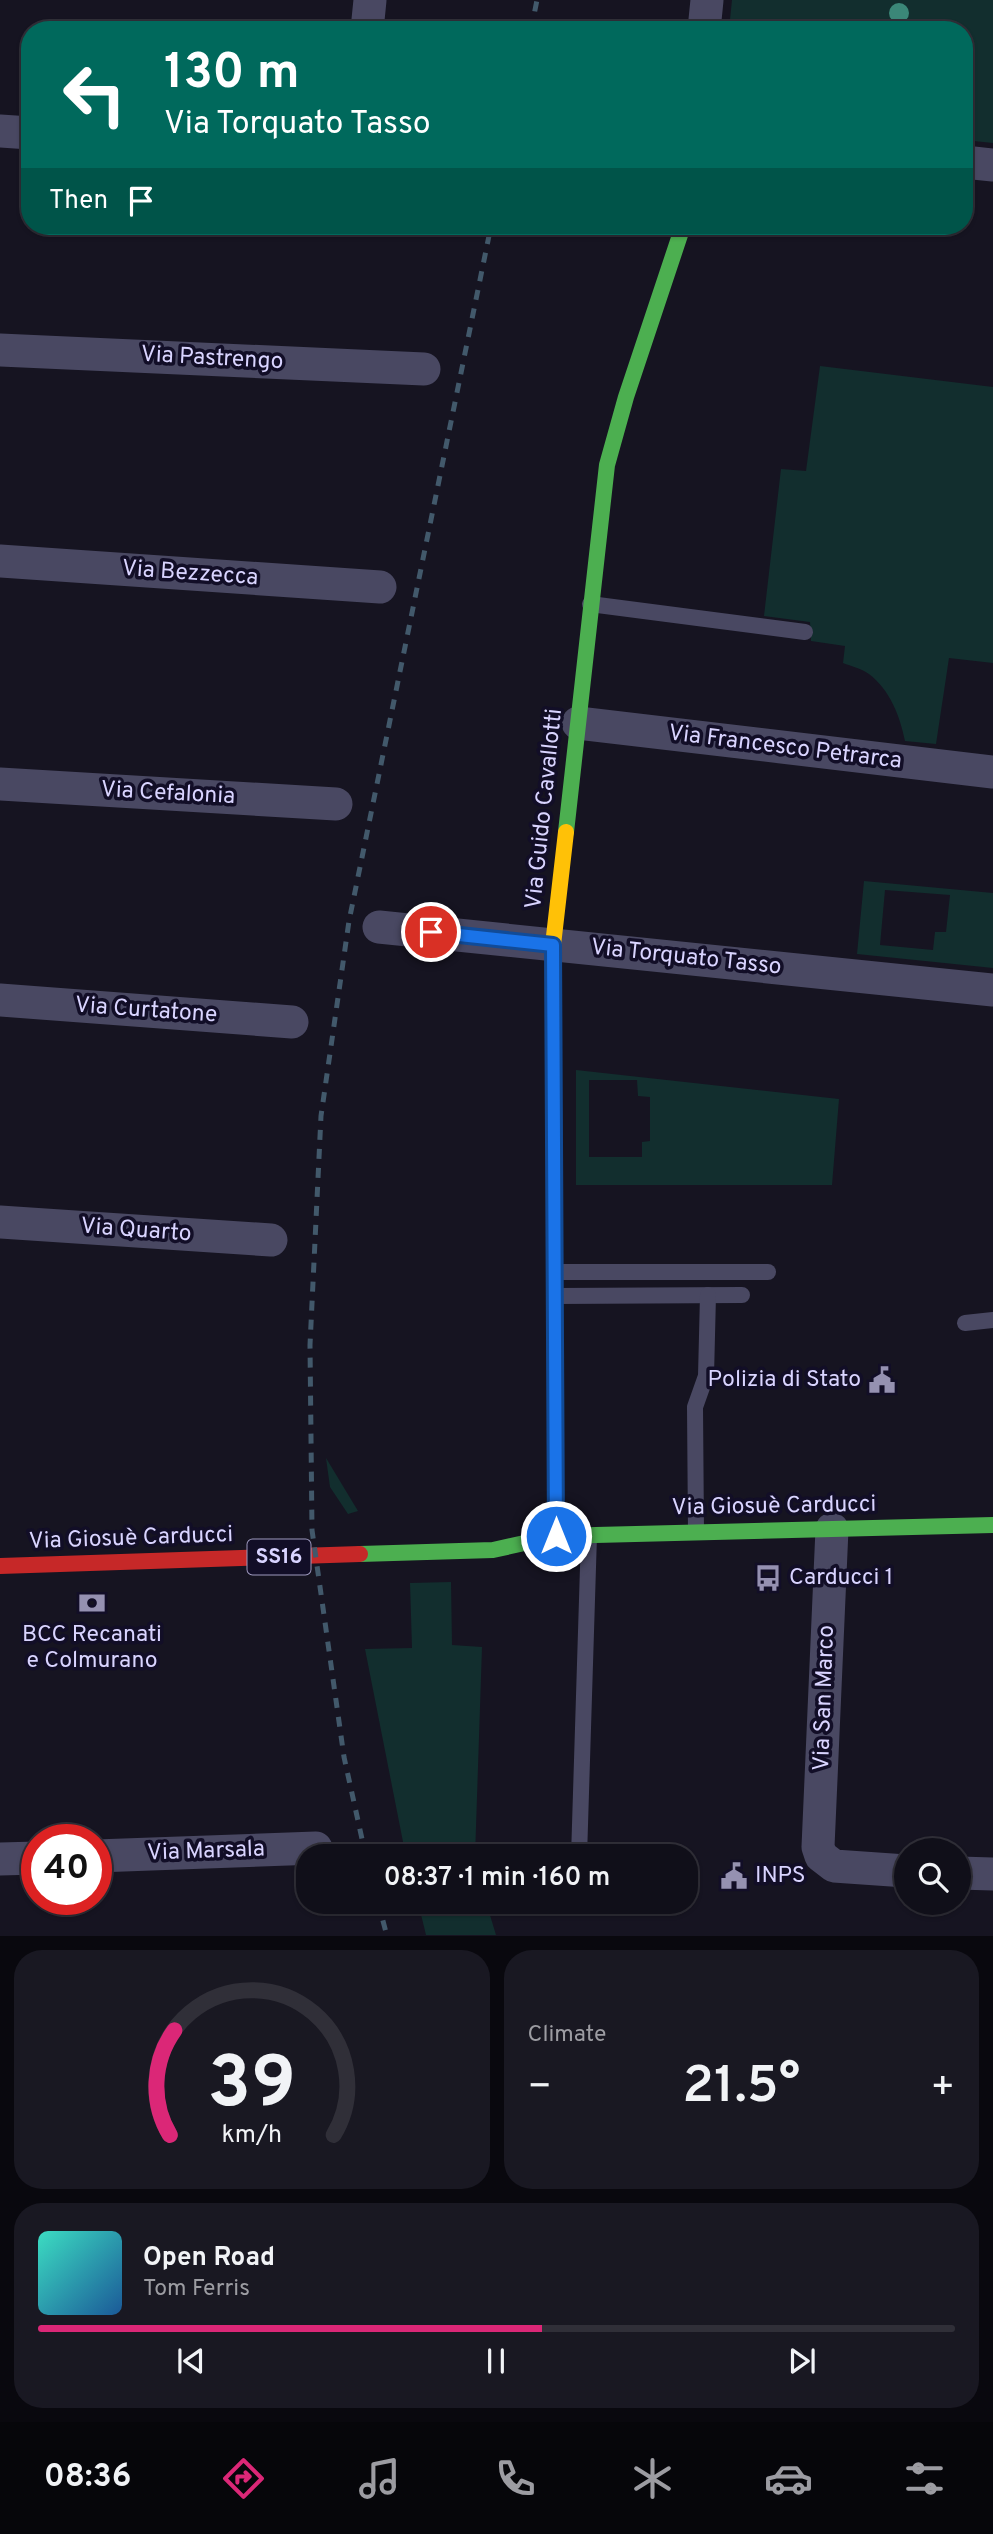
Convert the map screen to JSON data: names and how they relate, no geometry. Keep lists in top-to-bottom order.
{
  "streets": {
    "street": [
      "Via Pastrengo",
      "Via Bezzecca",
      "Via Francesco Petrarca",
      "Via Cefalonia",
      "Via Guido Cavallotti",
      "Via Torquato Tasso",
      "Via Curtatone",
      "Via Quarto",
      "Via Giosuè Carducci",
      "SS16",
      "Via San Marco",
      "Via Marsala"
    ]
  },
  "crossings": [
    ["Via Francesco Petrarca", "Via Guido Cavallotti"],
    ["Via Guido Cavallotti", "Via Torquato Tasso"],
    ["Via Guido Cavallotti", "Via Giosuè Carducci"],
    ["Via Giosuè Carducci", "Via San Marco"]
  ],
  "places": {
    "public building": ["Polizia di Stato", "INPS"],
    "bus stop": ["Carducci 1"],
    "bank": ["BCC Recanati e Colmurano"]
  },
  "page": {
    "turn": ["130 m", "Via Torquato Tasso"],
    "then": "Then",
    "limit": "40",
    "trip": "08:37 · 1 min · 160 m",
    "tile": "Climate",
    "heat": ["−", "21.5°", "+"],
    "song": ["Open Road", "Tom Ferris"],
    "tabs": "08:36",
    "gauge": ["39", "km/h"]
  }
}
